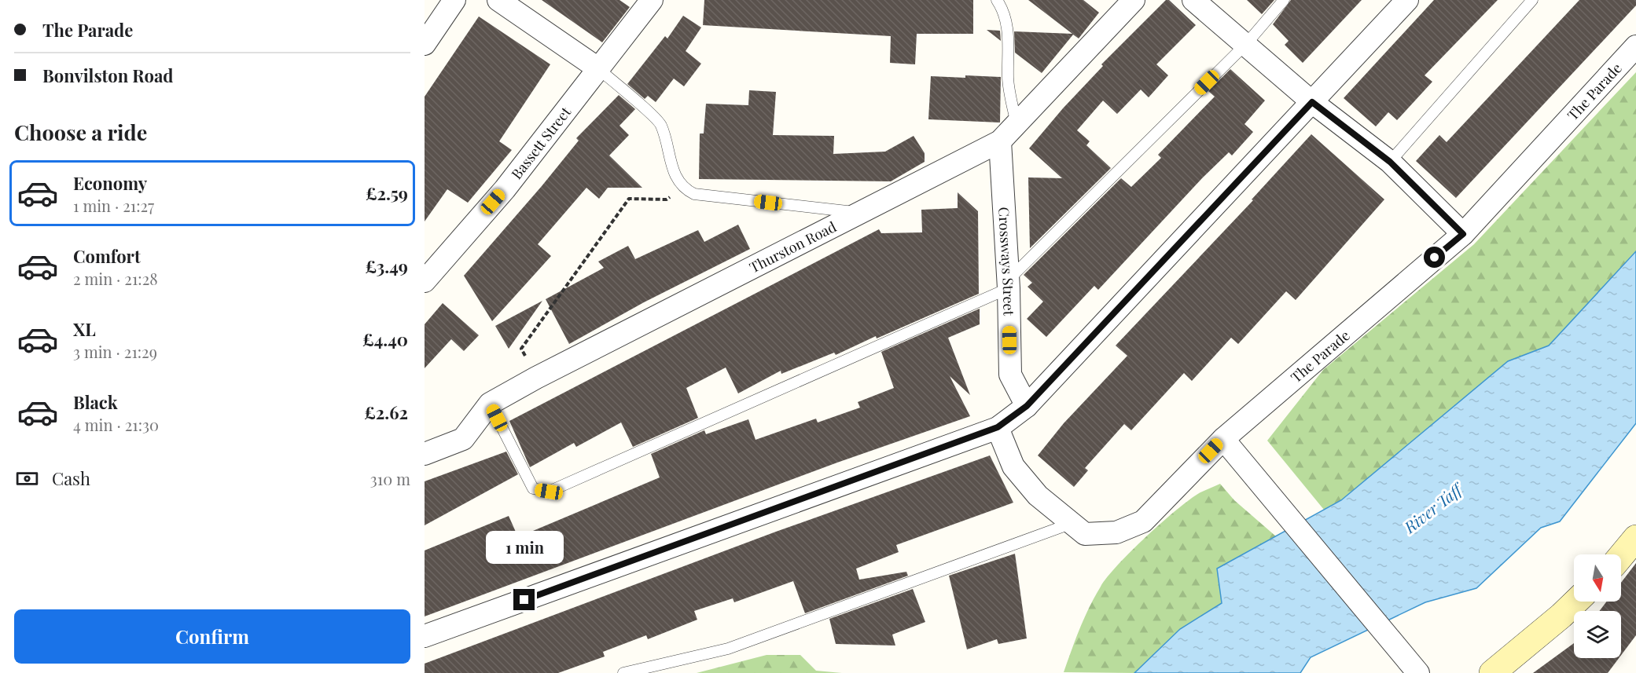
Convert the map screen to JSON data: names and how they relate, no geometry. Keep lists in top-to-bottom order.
{
  "streets": {
    "street": [
      "The Parade",
      "Bassett Street",
      "Thurston Road",
      "Crossways Street"
    ]
  },
  "crossings": [
    ["Thurston Road", "Crossways Street"]
  ],
  "water": ["River Taff"],
  "north": "bottom",
  "page": {
    "banner": ["The Parade", "Bonvilston Road"],
    "heading": "Choose a ride",
    "list": [
      {
        "name": "Economy",
        "note": "1 min · 21:27",
        "value": "£2.59"
      },
      {
        "name": "Comfort",
        "note": "2 min · 21:28",
        "value": "£3.49"
      },
      {
        "name": "XL",
        "note": "3 min · 21:29",
        "value": "£4.40"
      },
      {
        "name": "Black",
        "note": "4 min · 21:30",
        "value": "£2.62"
      }
    ],
    "pay": ["Cash", "310 m"],
    "bubble": "1 min",
    "buttons": "Confirm"
  }
}
